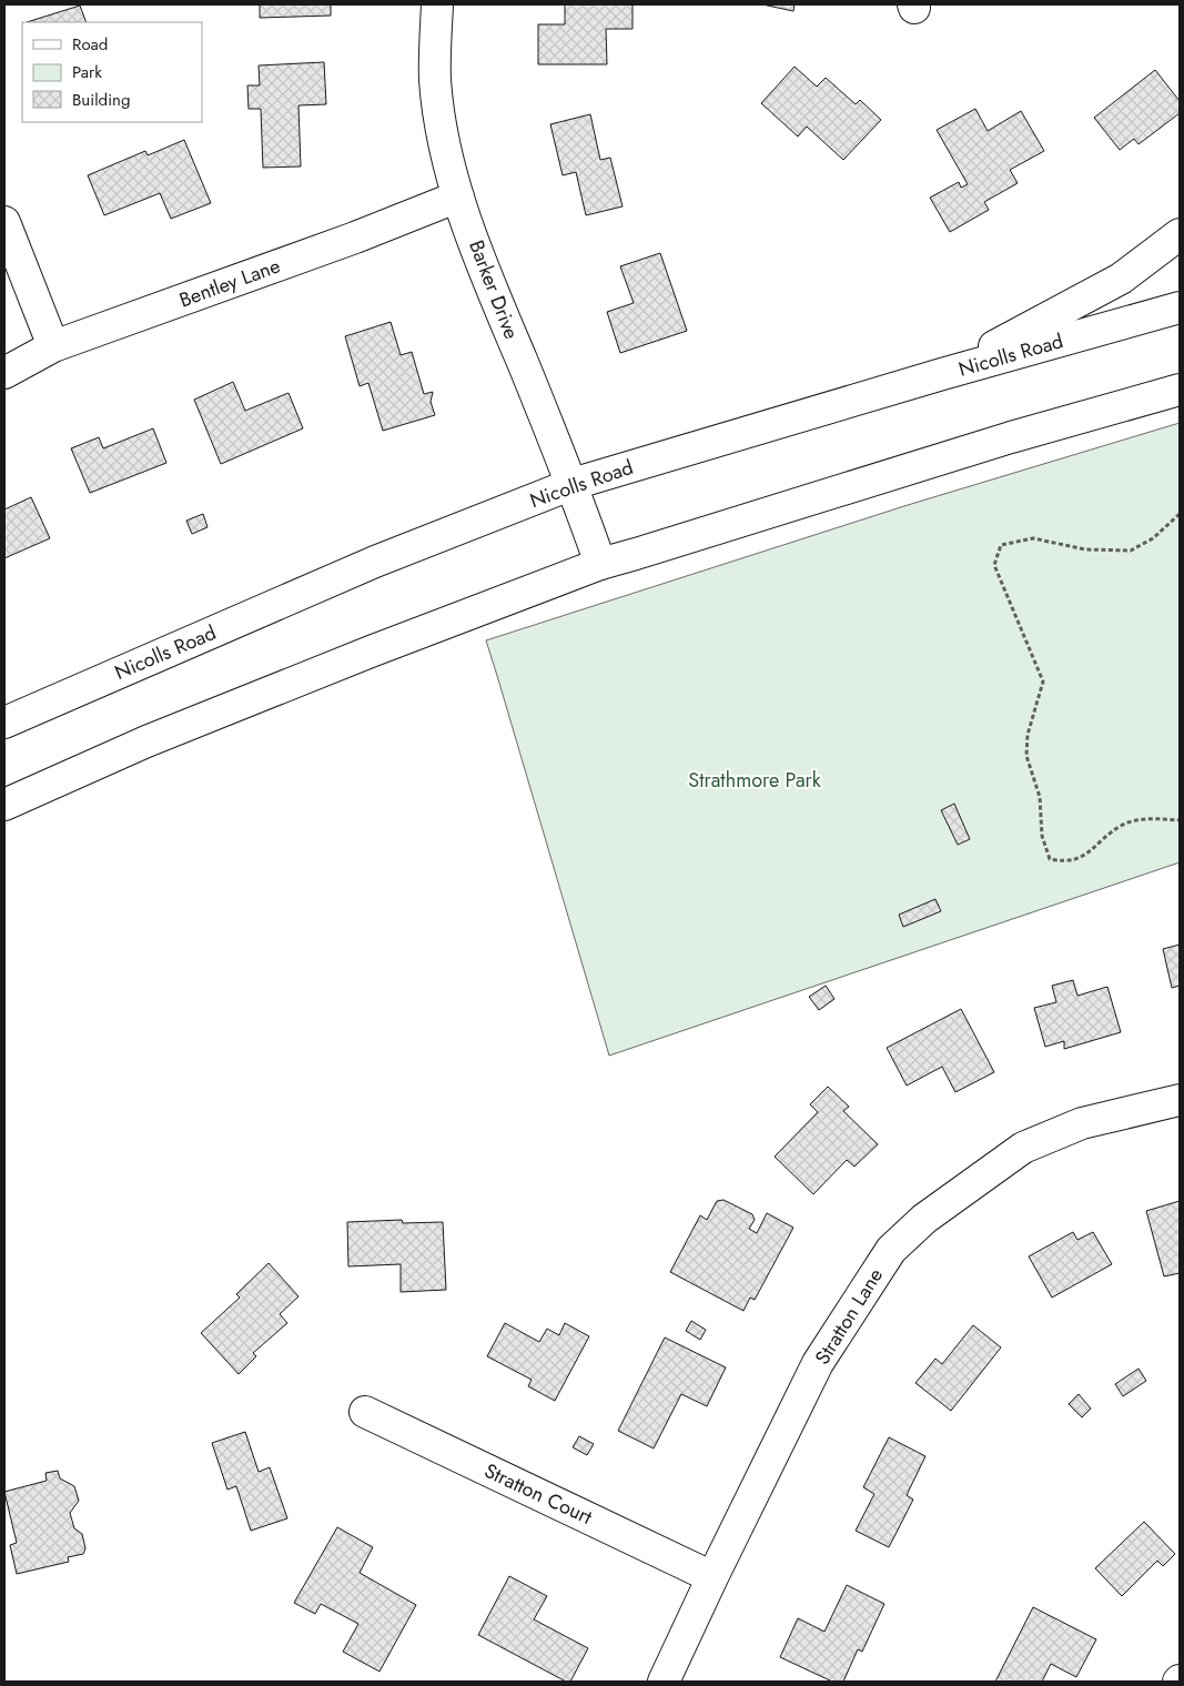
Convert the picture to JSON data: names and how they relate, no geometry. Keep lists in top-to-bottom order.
{
  "streets": {
    "main road": [
      "Bentley Lane",
      "Barker Drive",
      "Nicolls Road",
      "Stratton Lane",
      "Stratton Court"
    ]
  },
  "crossings": [
    ["Bentley Lane", "Barker Drive"],
    ["Barker Drive", "Nicolls Road"],
    ["Stratton Lane", "Stratton Court"]
  ],
  "parks": ["Strathmore Park"],
  "legend": ["Road", "Park", "Building"]
}
